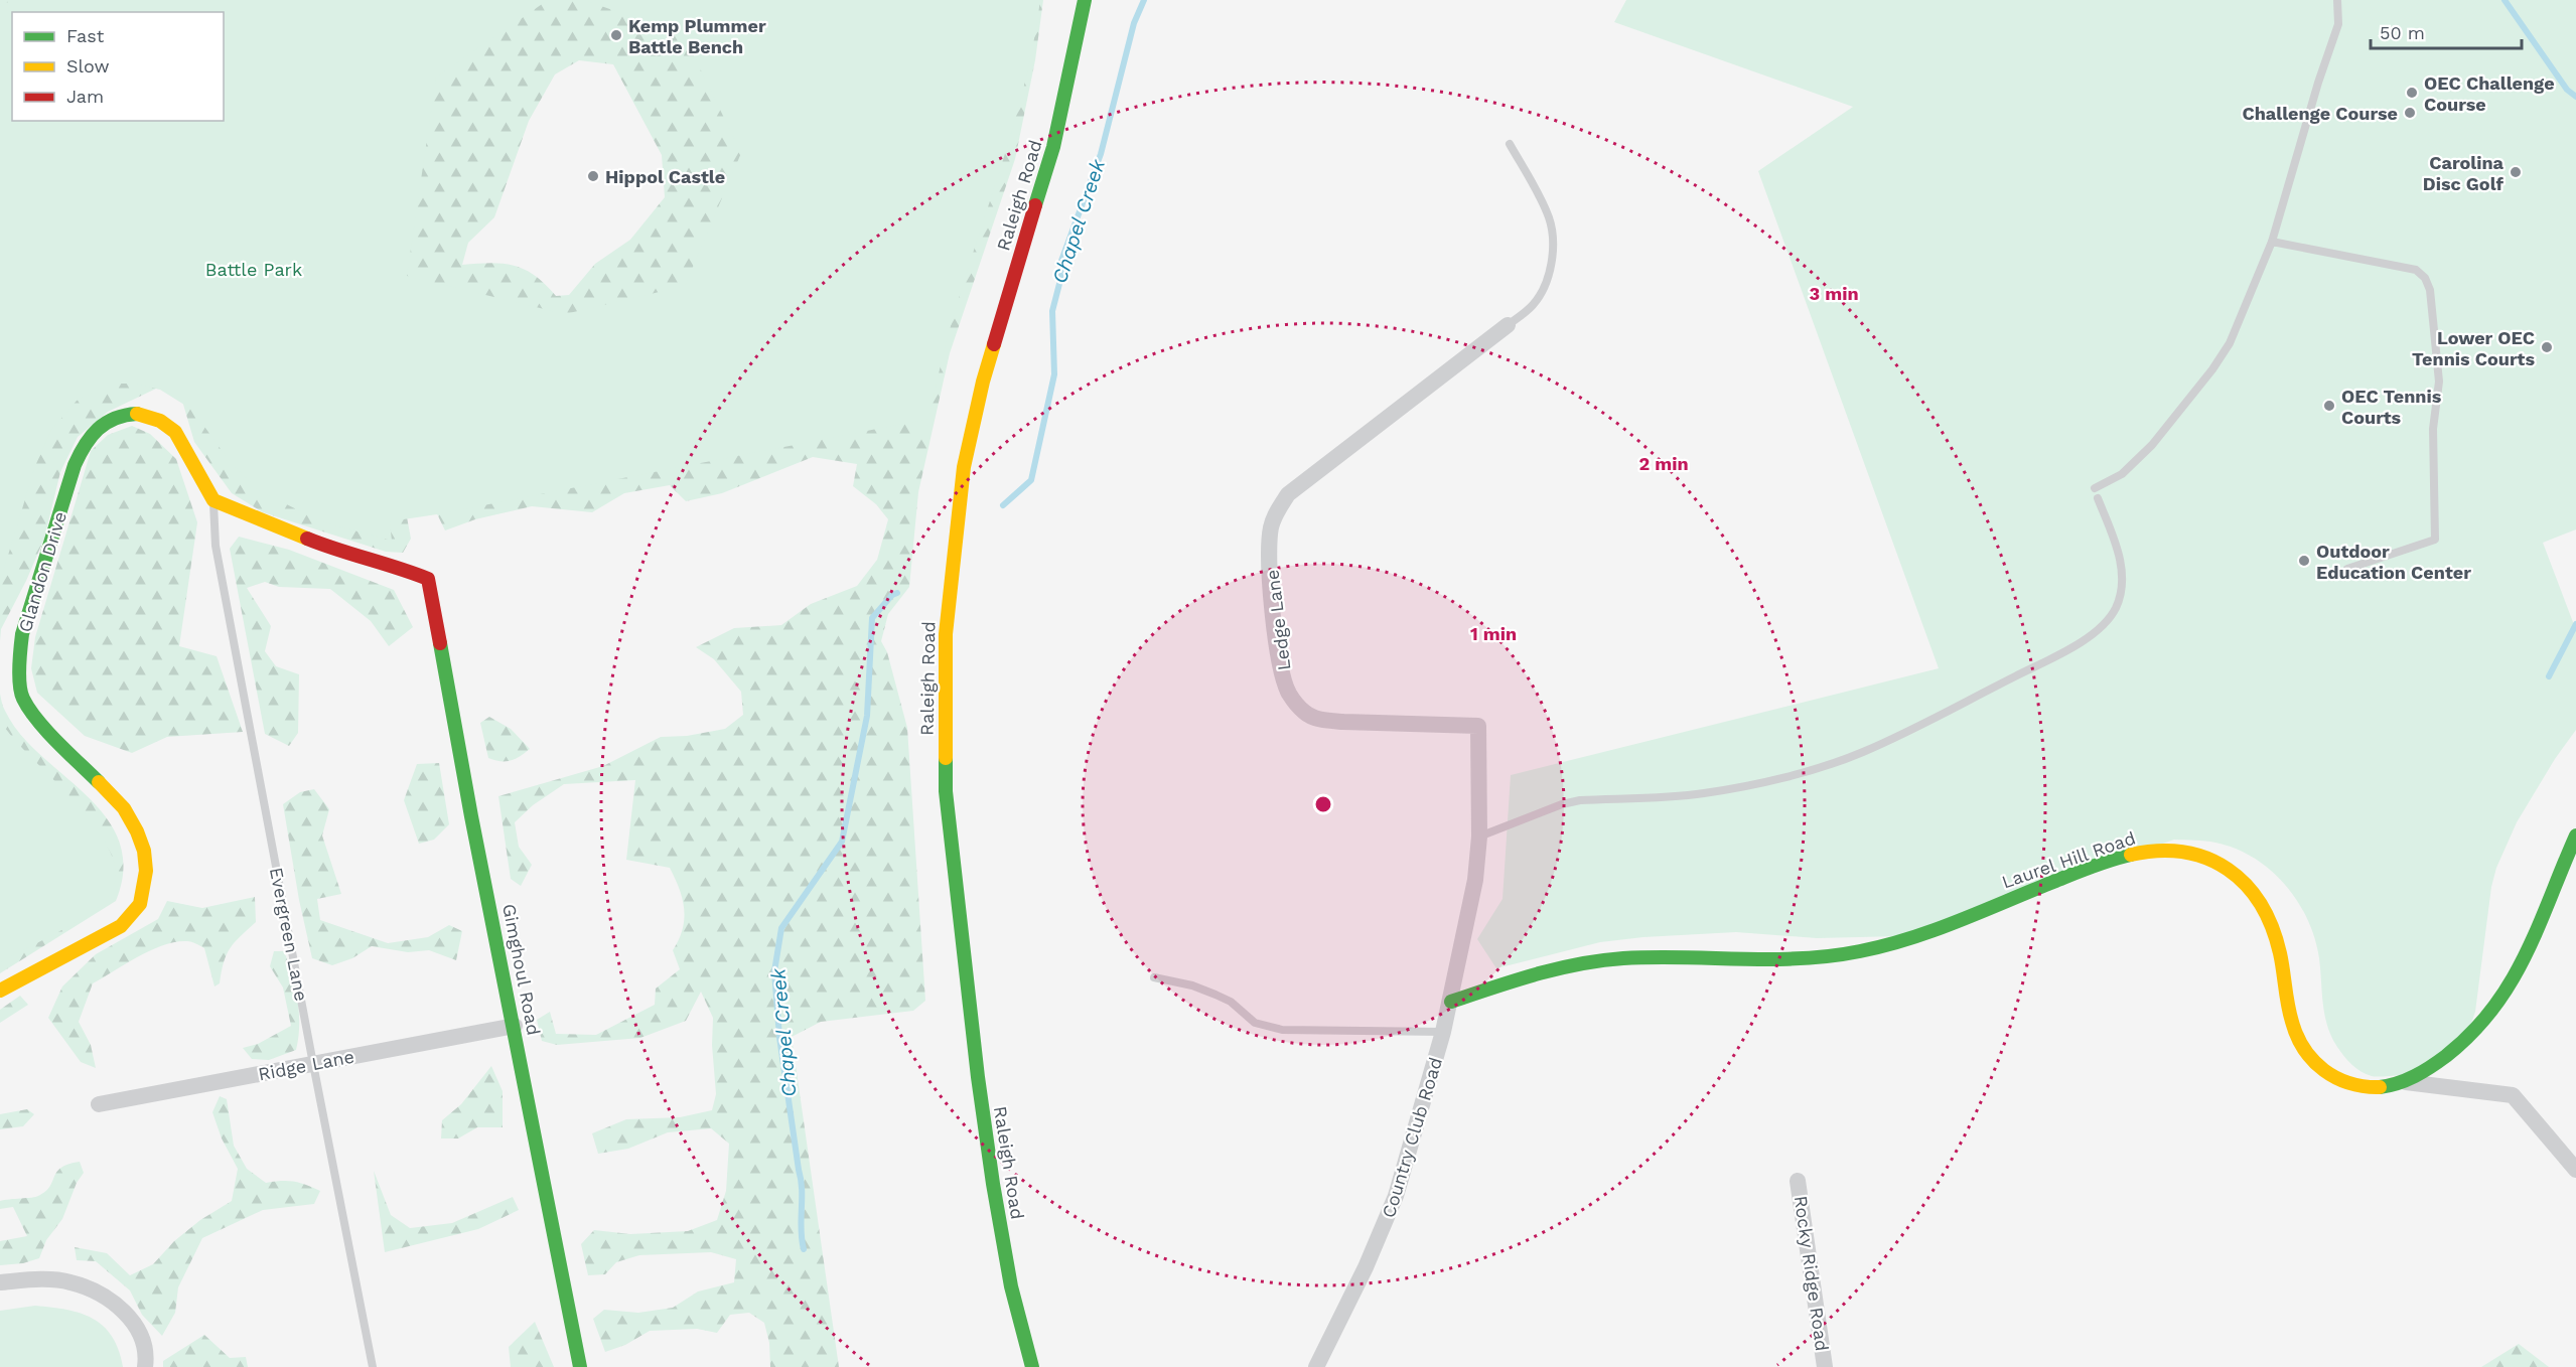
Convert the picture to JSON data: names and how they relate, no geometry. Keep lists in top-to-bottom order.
{
  "streets": {
    "street": [
      "Raleigh Road",
      "Glandon Drive",
      "Ledge Lane",
      "Laurel Hill Road",
      "Gimghoul Road",
      "Ridge Lane",
      "Country Club Road",
      "Rocky Ridge Road"
    ],
    "lane": ["Evergreen Lane"]
  },
  "crossings": [
    ["Glandon Drive", "Evergreen Lane"],
    ["Glandon Drive", "Gimghoul Road"],
    ["Ledge Lane", "Laurel Hill Road"],
    ["Ledge Lane", "Country Club Road"],
    ["Laurel Hill Road", "Country Club Road"],
    ["Evergreen Lane", "Gimghoul Road"],
    ["Evergreen Lane", "Ridge Lane"],
    ["Gimghoul Road", "Ridge Lane"]
  ],
  "water": ["Chapel Creek"],
  "parks": ["Battle Park"],
  "places": [
    "Kemp Plummer Battle Bench",
    "OEC Challenge Course",
    "Challenge Course",
    "Carolina Disc Golf",
    "Hippol Castle",
    "Lower OEC Tennis Courts",
    "OEC Tennis Courts",
    "Outdoor Education Center"
  ],
  "legend": ["Fast", "Slow", "Jam"],
  "scale_bar": "50 m",
  "rings": ["3 min", "2 min", "1 min"]
}
